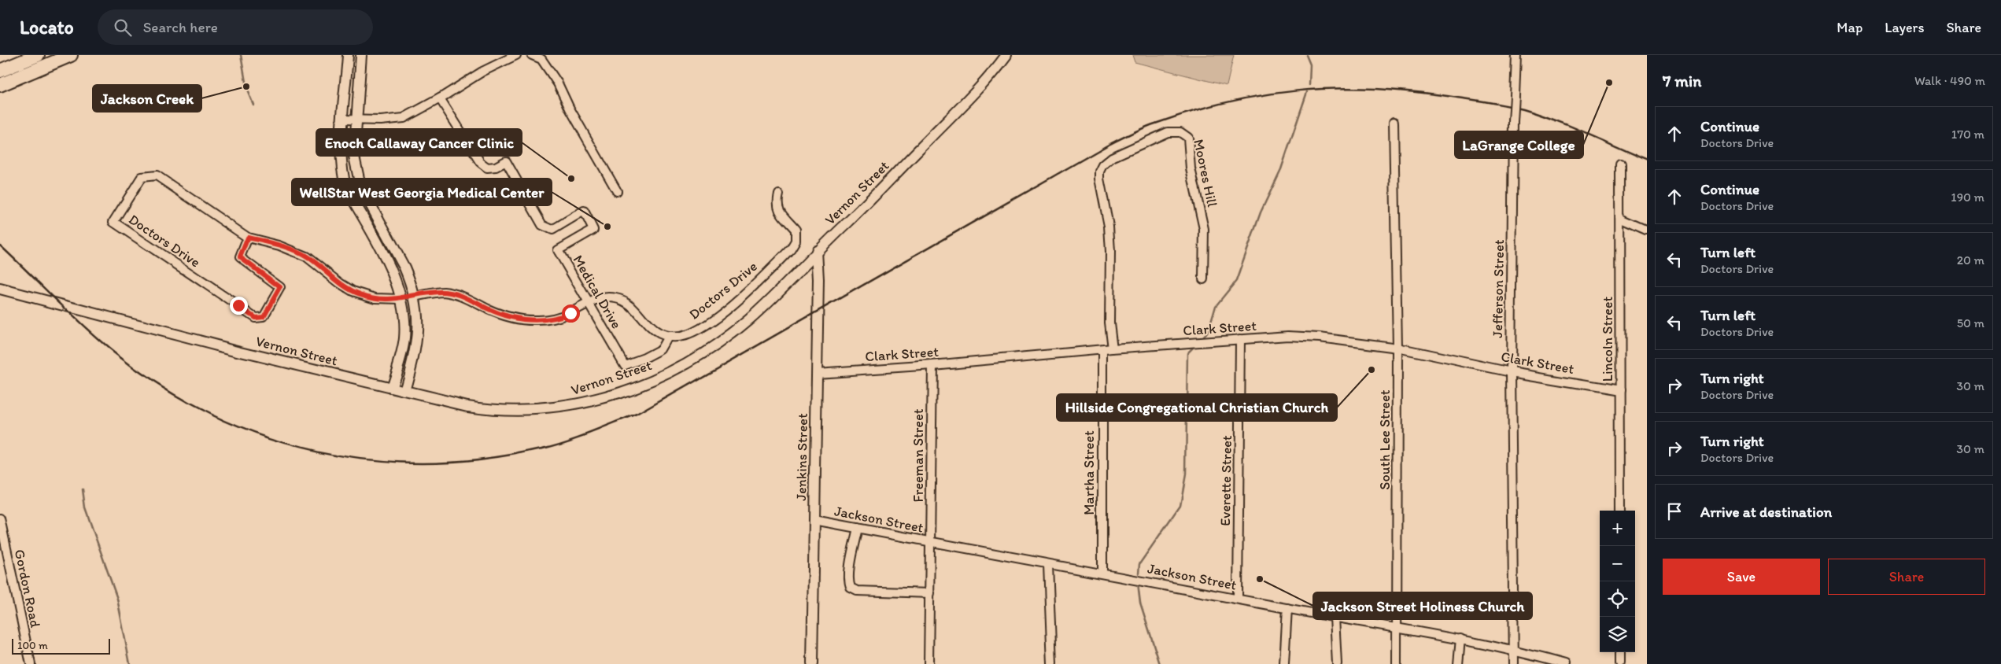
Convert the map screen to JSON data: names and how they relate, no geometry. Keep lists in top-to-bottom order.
{
  "streets": {
    "street": [
      "Moores Hill",
      "Vernon Street",
      "Doctors Drive",
      "Jefferson Street",
      "Medical Drive",
      "Clark Street",
      "Lincoln Street",
      "South Lee Street",
      "Freeman Street",
      "Jenkins Street",
      "Martha Street",
      "Everette Street",
      "Jackson Street",
      "Gordon Road"
    ]
  },
  "crossings": [
    ["Moores Hill", "Clark Street"],
    ["Vernon Street", "Jenkins Street"],
    ["Doctors Drive", "Medical Drive"],
    ["Jefferson Street", "Clark Street"],
    ["Jefferson Street", "Jackson Street"],
    ["Clark Street", "Lincoln Street"],
    ["Clark Street", "South Lee Street"],
    ["Clark Street", "Freeman Street"],
    ["Clark Street", "Jenkins Street"],
    ["Clark Street", "Martha Street"],
    ["Clark Street", "Everette Street"],
    ["South Lee Street", "Jackson Street"],
    ["Freeman Street", "Jackson Street"],
    ["Jenkins Street", "Jackson Street"],
    ["Martha Street", "Jackson Street"],
    ["Everette Street", "Jackson Street"]
  ],
  "places": [
    "LaGrange College",
    "Jackson Creek",
    "Enoch Callaway Cancer Clinic",
    "WellStar West Georgia Medical Center",
    "Hillside Congregational Christian Church",
    "Jackson Street Holiness Church"
  ],
  "scale_bar": "100 m",
  "page": {
    "header": "Locato",
    "search": "Search here",
    "nav": ["Map", "Layers", "Share"],
    "heading": ["7 min", "Walk · 490 m"],
    "list": [
      ["Continue", "Doctors Drive", "170 m"],
      ["Continue", "Doctors Drive", "190 m"],
      ["Turn left", "Doctors Drive", "20 m"],
      ["Turn left", "Doctors Drive", "50 m"],
      ["Turn right", "Doctors Drive", "30 m"],
      ["Turn right", "Doctors Drive", "30 m"],
      "Arrive at destination"
    ],
    "map_buttons": ["+", "−"],
    "buttons": ["Save", "Share"],
    "scale": "100 m"
  }
}
